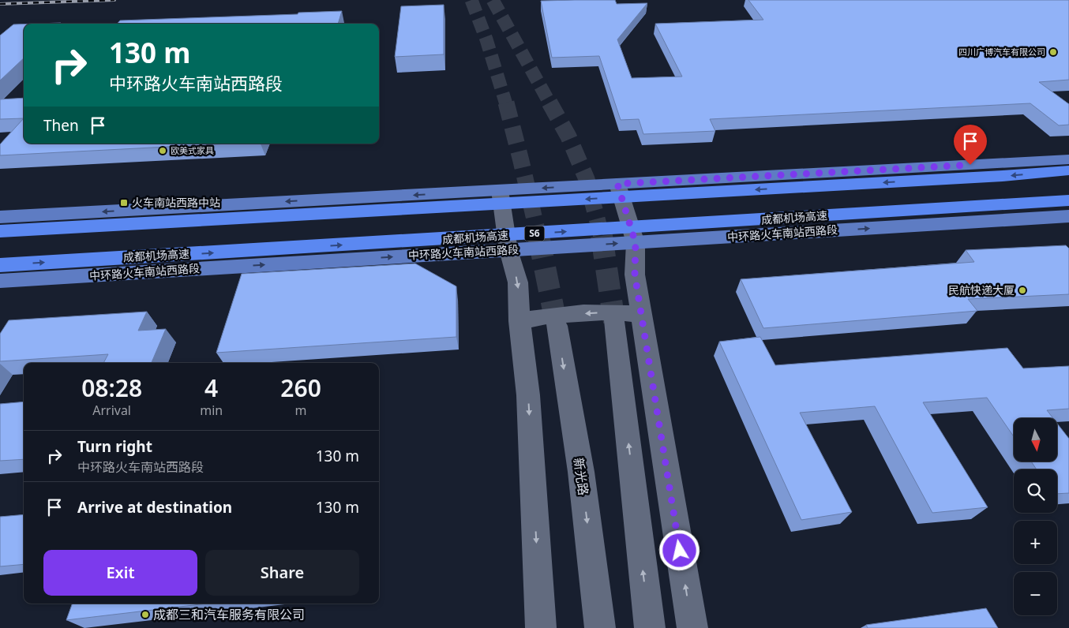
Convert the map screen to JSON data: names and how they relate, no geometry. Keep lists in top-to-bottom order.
{
  "streets": {
    "highway": ["成都机场高速", "S6"],
    "main road": ["中环路火车南站西路段", "新光路"]
  },
  "places": {
    "other": [
      "四川广博汽车有限公司",
      "欧美式家具",
      "民航快递大厦",
      "成都三和汽车服务有限公司"
    ],
    "transit": ["火车南站西路中站"]
  },
  "north": "bottom",
  "page": {
    "turn": ["130 m", "中环路火车南站西路段"],
    "then": "Then",
    "eta": [
      "08:28",
      "Arrival",
      "4",
      "min",
      "260",
      "m"
    ],
    "map_buttons": ["+", "−"],
    "list": [
      {
        "name": "Turn right",
        "note": "中环路火车南站西路段",
        "value": "130 m"
      },
      {
        "name": "Arrive at destination",
        "value": "130 m"
      }
    ],
    "buttons": ["Exit", "Share"]
  }
}
